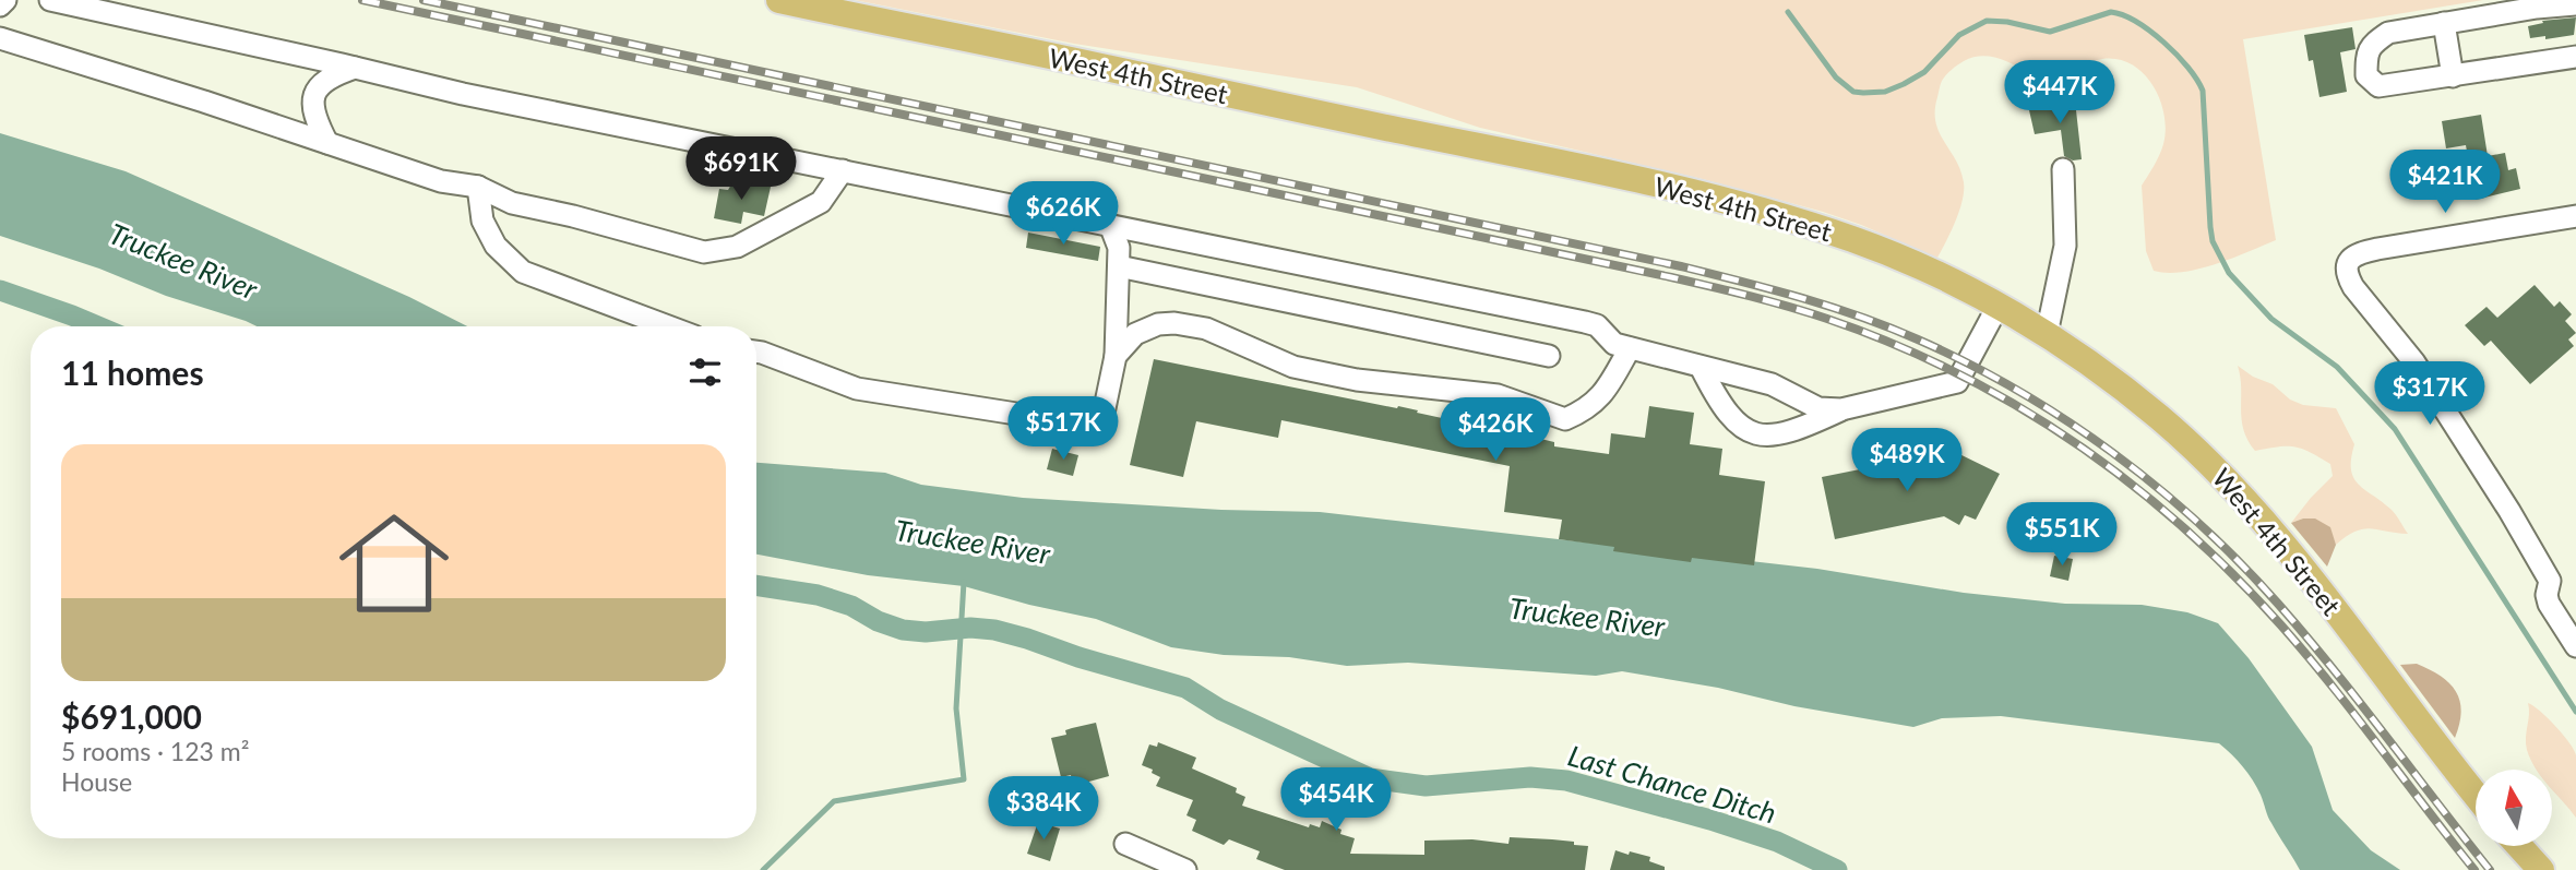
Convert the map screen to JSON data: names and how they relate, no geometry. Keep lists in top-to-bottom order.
{
  "streets": {
    "main road": ["West 4th Street"]
  },
  "water": ["Truckee River", "Last Chance Ditch"],
  "north": "top",
  "page": {
    "price": [
      "$447K",
      "$691K",
      "$421K",
      "$626K",
      "$317K",
      "$517K",
      "$426K",
      "$489K",
      "$551K",
      "$454K",
      "$384K"
    ],
    "heading": "11 homes",
    "list": [
      {
        "name": "$691,000",
        "note": "5 rooms · 123 m² · House"
      }
    ]
  }
}
